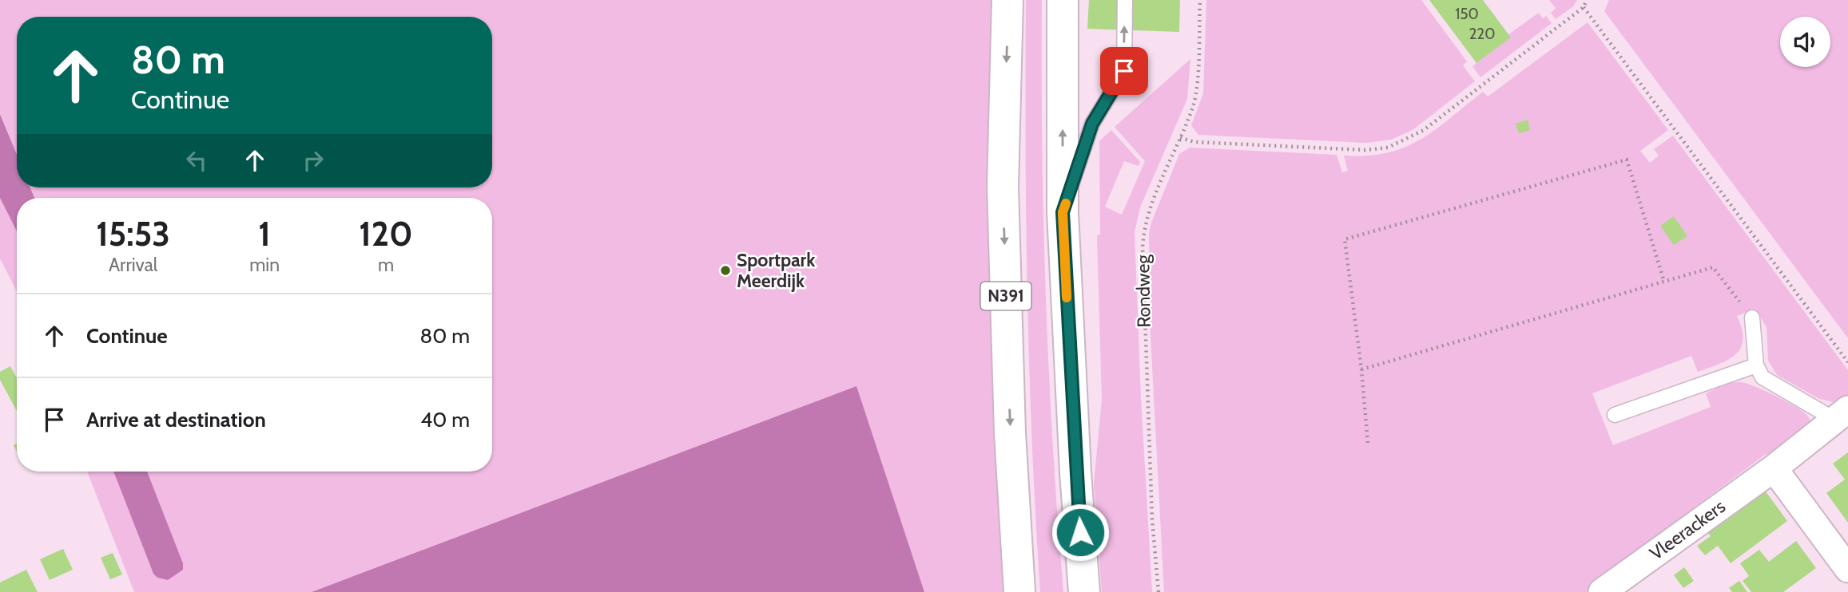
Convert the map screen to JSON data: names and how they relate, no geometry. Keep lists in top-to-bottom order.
{
  "streets": {
    "main road": ["N391"],
    "street": ["Vleerackers"],
    "path": ["Rondweg"]
  },
  "places": ["Sportpark Meerdijk"],
  "house_numbers": ["150", "220"],
  "page": {
    "turn": ["80 m", "Continue"],
    "eta": [
      "15:53",
      "Arrival",
      "1",
      "min",
      "120",
      "m"
    ],
    "list": [
      {
        "name": "Continue",
        "value": "80 m"
      },
      {
        "name": "Arrive at destination",
        "value": "40 m"
      }
    ]
  }
}
